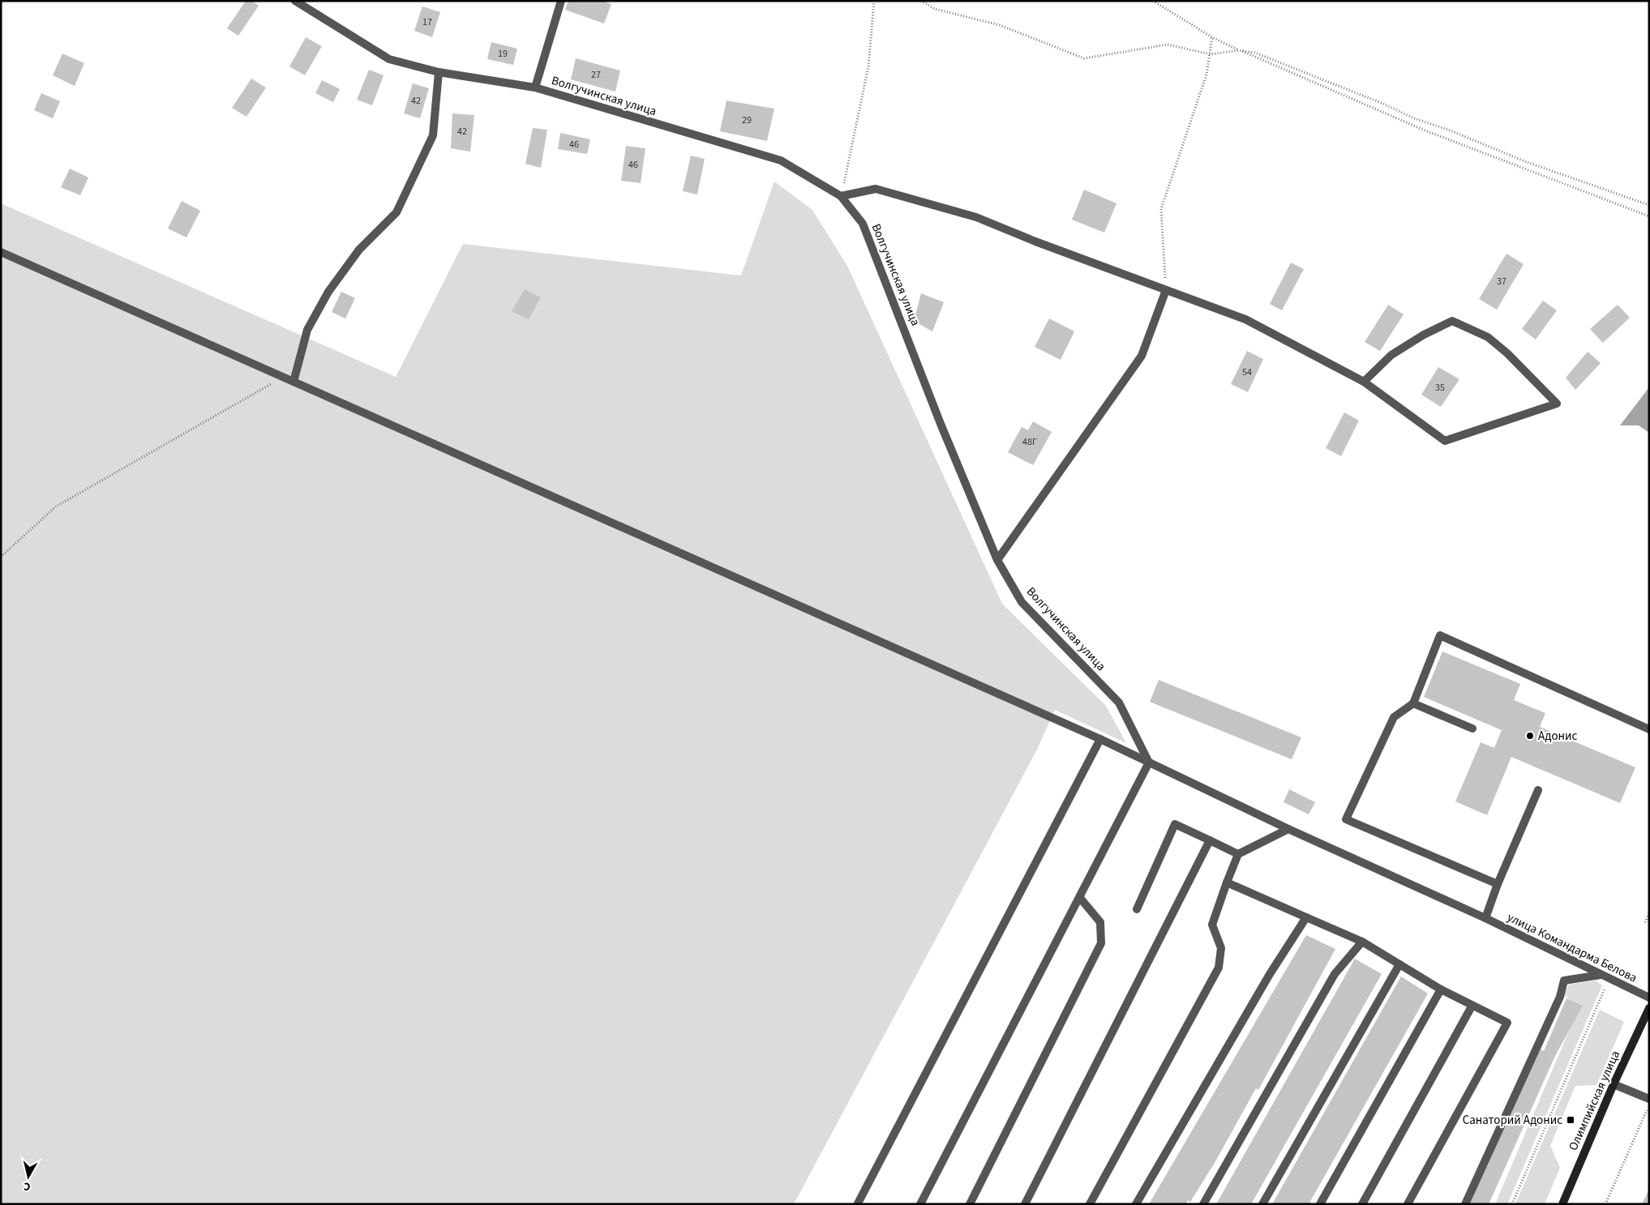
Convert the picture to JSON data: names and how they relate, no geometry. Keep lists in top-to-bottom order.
{
  "streets": {
    "main road": ["Олимпийская улица"],
    "street": ["Волгучинская улица", "улица Командарма Белова"]
  },
  "crossings": [
    ["Волгучинская улица", "улица Командарма Белова"]
  ],
  "places": {
    "other": ["Адонис"],
    "transit": ["Санаторий Адонис"]
  },
  "house_numbers": [
    "17",
    "19",
    "27",
    "42",
    "29",
    "42",
    "46",
    "46",
    "37",
    "54",
    "35",
    "48Г"
  ],
  "north": "bottom"
}
